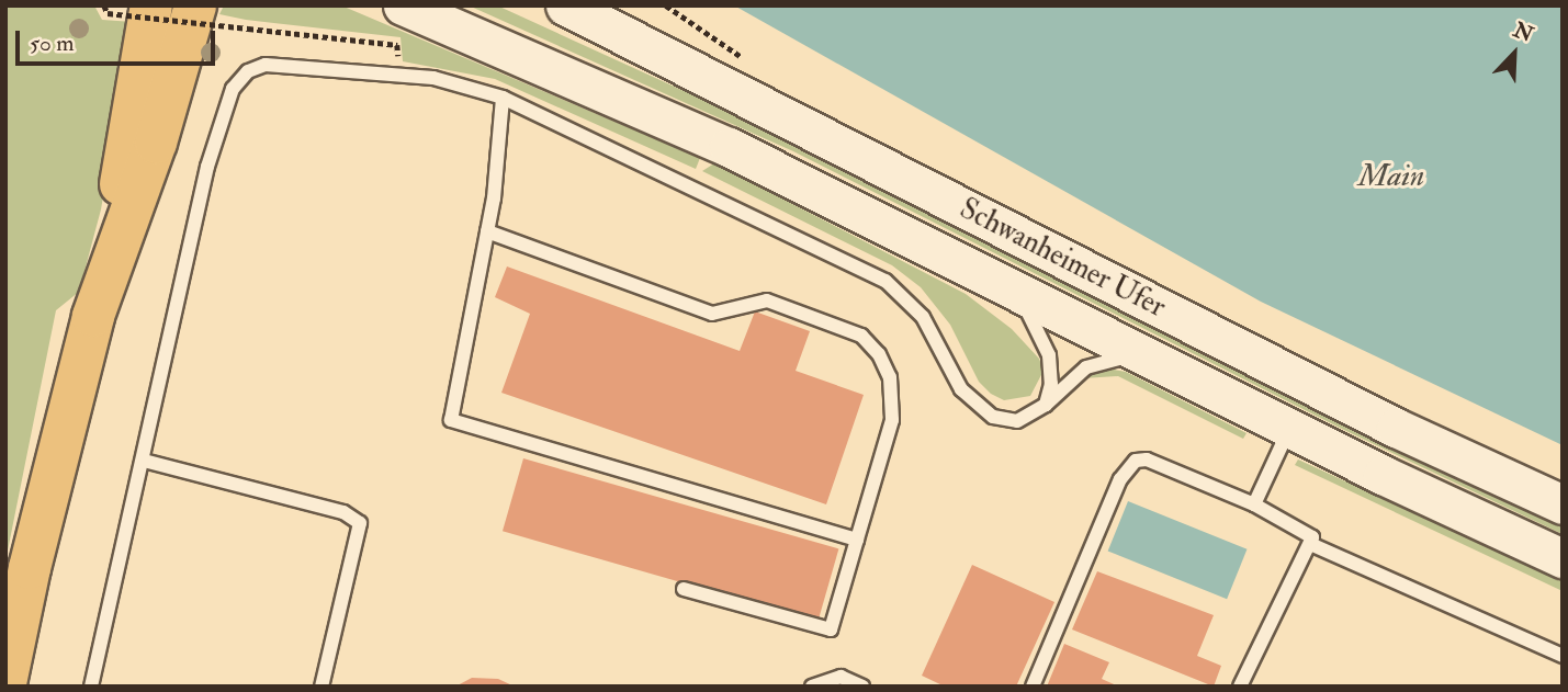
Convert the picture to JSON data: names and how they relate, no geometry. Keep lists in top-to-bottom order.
{
  "streets": {
    "main road": ["Schwanheimer Ufer"]
  },
  "water": ["Main"],
  "scale_bar": "50 m",
  "north": "top right"
}
